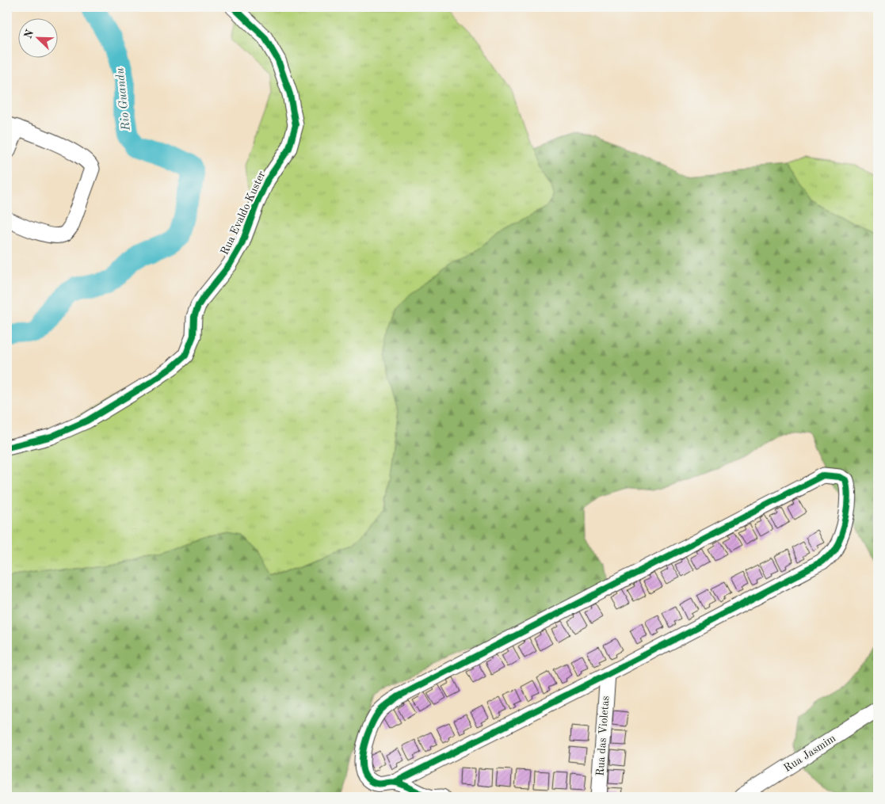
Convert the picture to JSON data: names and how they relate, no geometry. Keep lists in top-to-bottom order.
{
  "streets": {
    "street": ["Rua Evaldo Kuster", "Rua das Violetas", "Rua Jasmim"]
  },
  "water": ["Rio Guandu"],
  "north": "top left"
}
